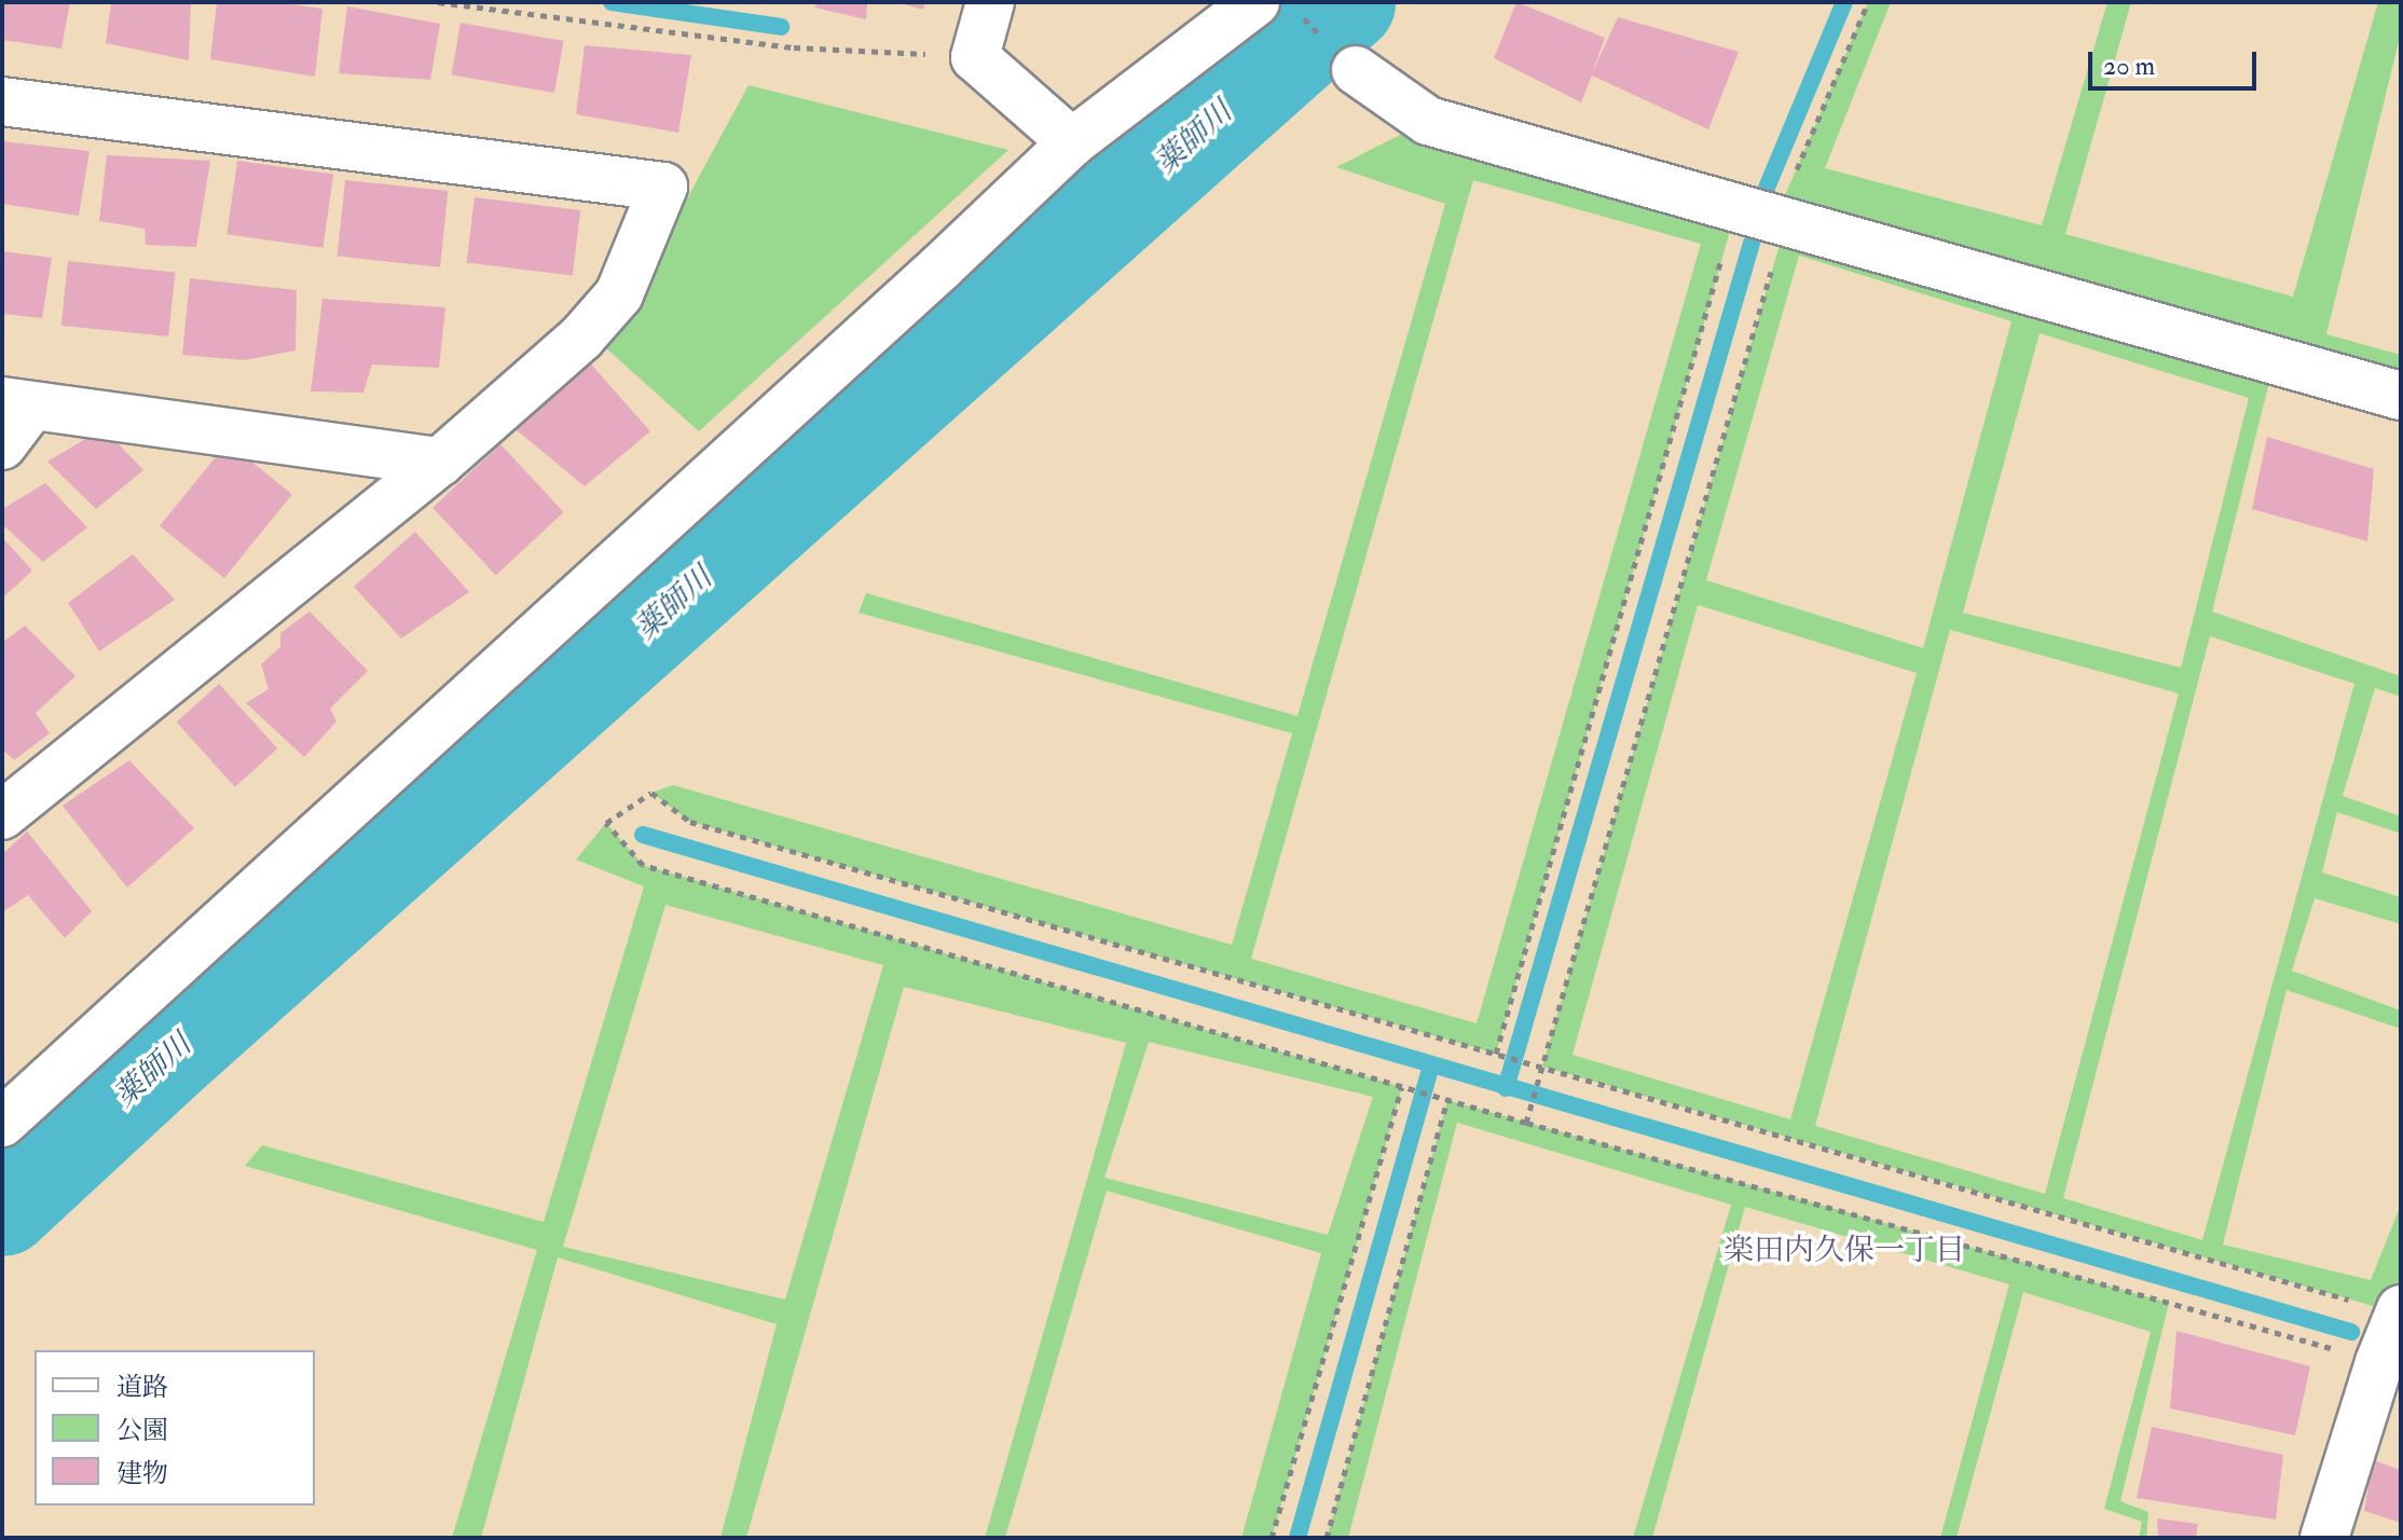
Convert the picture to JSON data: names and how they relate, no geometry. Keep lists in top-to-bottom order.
{
  "districts": ["楽田内久保一丁目"],
  "water": ["薬師川"],
  "legend": ["道路", "公園", "建物"],
  "scale_bar": "20 m"
}
